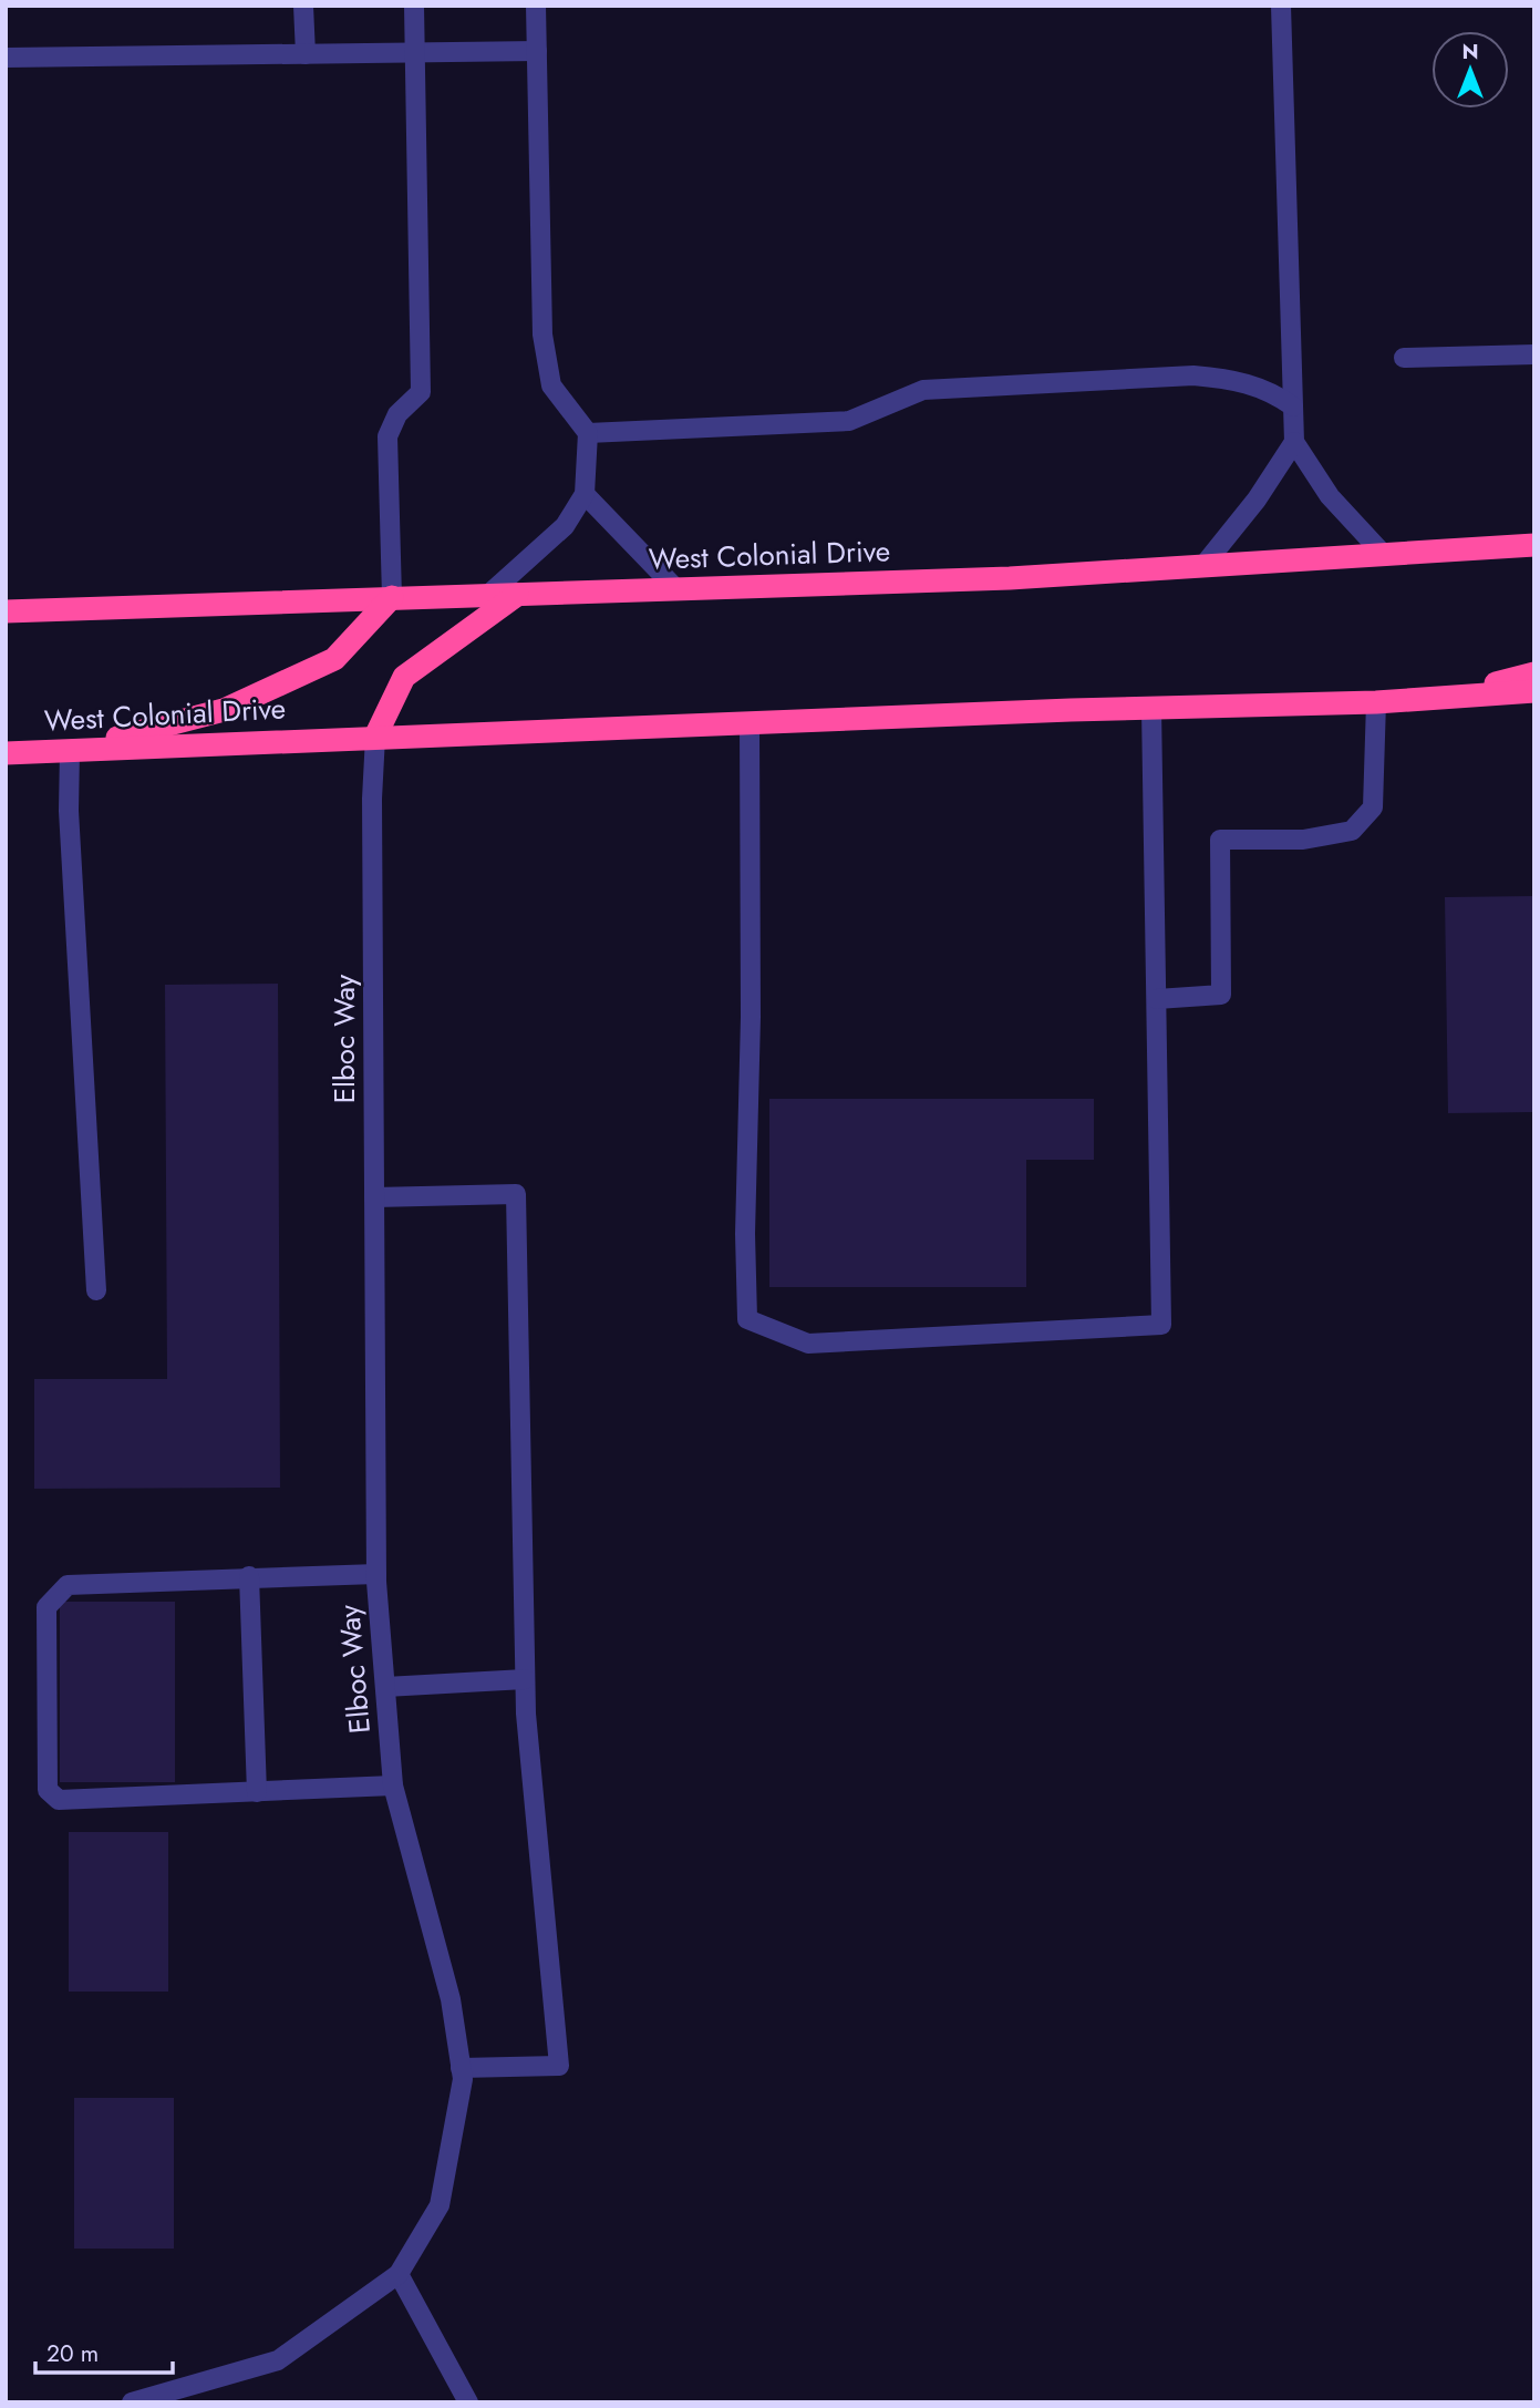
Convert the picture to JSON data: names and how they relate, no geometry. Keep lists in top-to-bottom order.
{
  "streets": {
    "highway": ["West Colonial Drive"],
    "street": ["Elboc Way"]
  },
  "crossings": [
    ["West Colonial Drive", "Elboc Way"]
  ],
  "scale_bar": "20 m",
  "north": "top"
}
